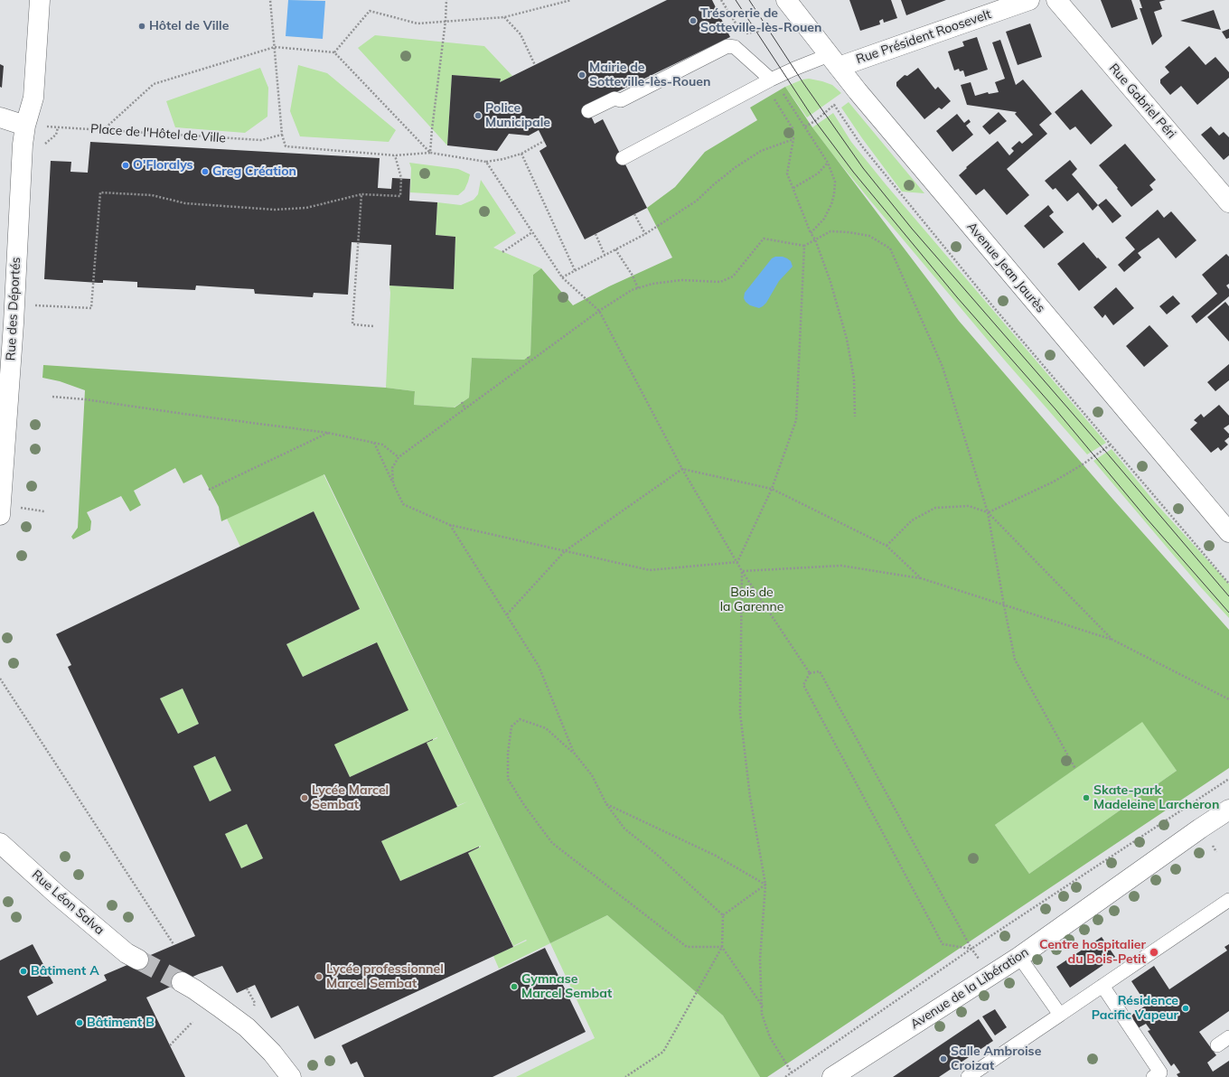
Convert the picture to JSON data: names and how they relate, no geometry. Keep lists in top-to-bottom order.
{
  "streets": {
    "street": [
      "Rue Président Roosevelt",
      "Rue Gabriel Péri",
      "Avenue Jean Jaurès",
      "Rue des Déportés",
      "Rue Léon Salva",
      "Avenue de la Libération"
    ],
    "path": ["Place de l'Hôtel de Ville"]
  },
  "crossings": [
    ["Rue Président Roosevelt", "Avenue Jean Jaurès"],
    ["Place de l'Hôtel de Ville", "Rue des Déportés"]
  ],
  "parks": ["Bois de la Garenne"],
  "places": [
    "Trésorerie de Sotteville-lès-Rouen",
    "Hôtel de Ville",
    "Mairie de Sotteville-lès-Rouen",
    "Police Municipale",
    "O'Floralys",
    "Greg Création",
    "Lycée Marcel Sembat",
    "Skate-park Madeleine Larcheron",
    "Centre hospitalier du Bois-Petit",
    "Bâtiment A",
    "Lycée professionnel Marcel Sembat",
    "Gymnase Marcel Sembat",
    "Résidence Pacific Vapeur",
    "Bâtiment B",
    "Salle Ambroise Croizat"
  ]
}
